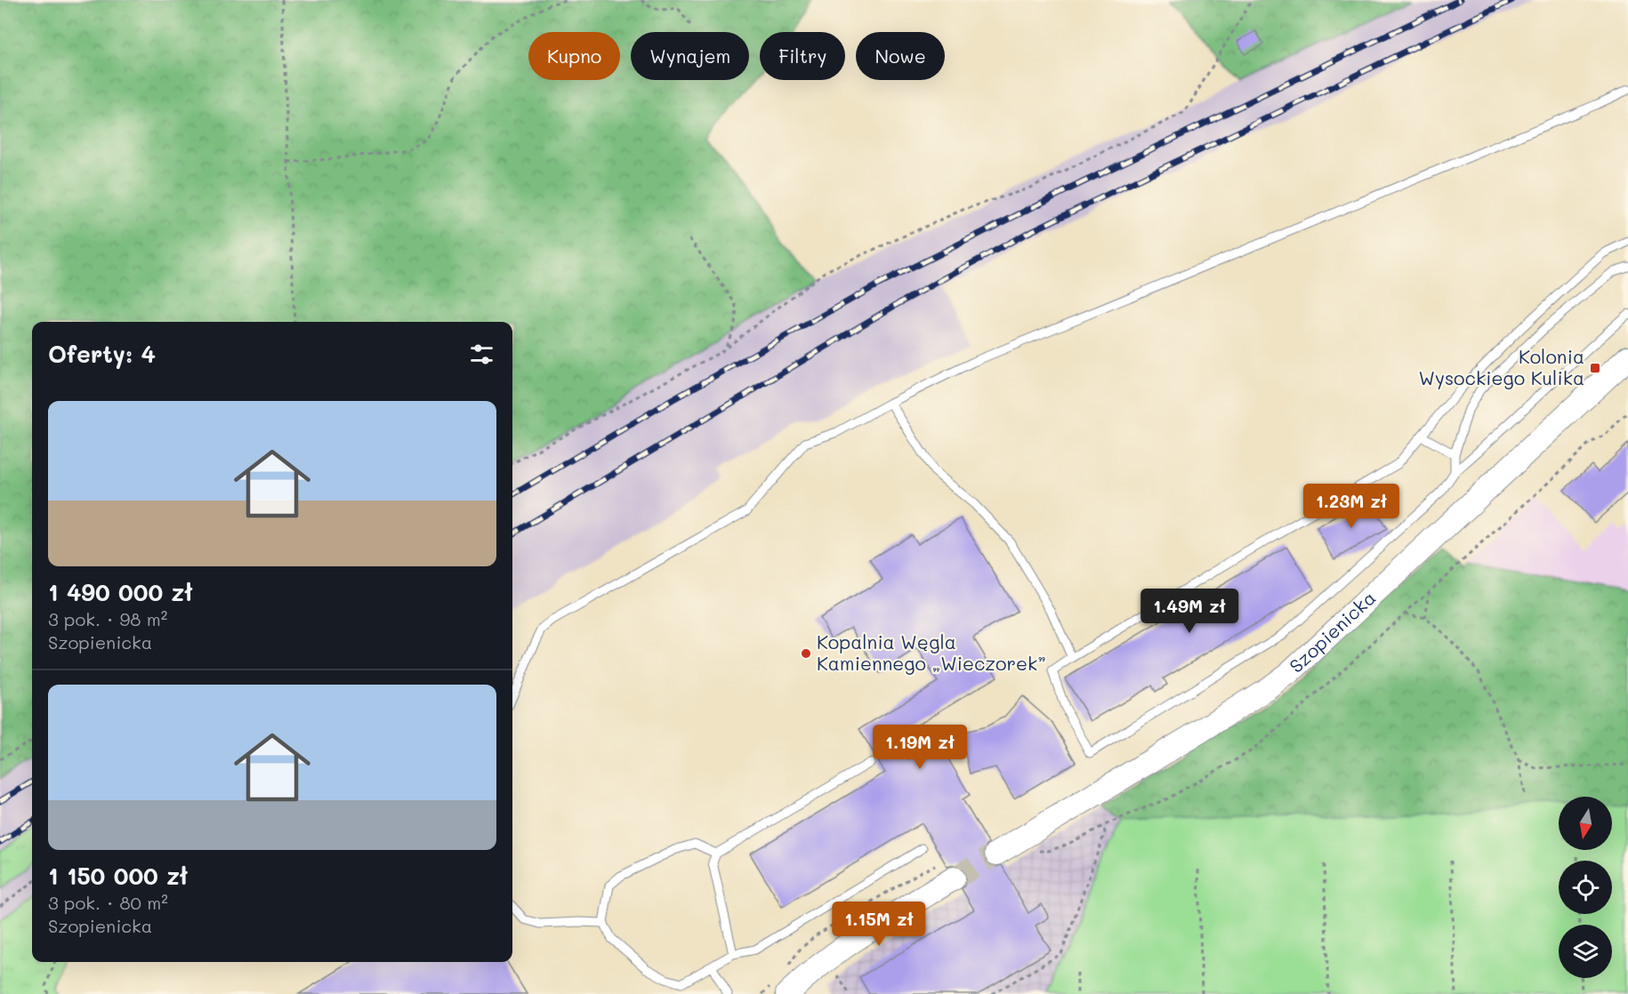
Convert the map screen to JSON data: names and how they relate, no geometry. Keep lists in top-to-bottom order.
{
  "streets": {
    "street": ["Szopienicka"]
  },
  "places": {
    "transit": ["Kolonia Wysockiego Kulika"],
    "other": ["Kopalnia Węgla Kamiennego „Wieczorek”"]
  },
  "north": "bottom",
  "page": {
    "chip": [
      "Kupno",
      "Wynajem",
      "Filtry",
      "Nowe"
    ],
    "heading": "Oferty: 4",
    "list": [
      {
        "name": "1 490 000 zł",
        "note": "3 pok. · 98 m² · Szopienicka"
      },
      {
        "name": "1 150 000 zł",
        "note": "3 pok. · 80 m² · Szopienicka"
      }
    ],
    "price": [
      "1.23M zł",
      "1.49M zł",
      "1.19M zł",
      "1.15M zł"
    ]
  }
}
